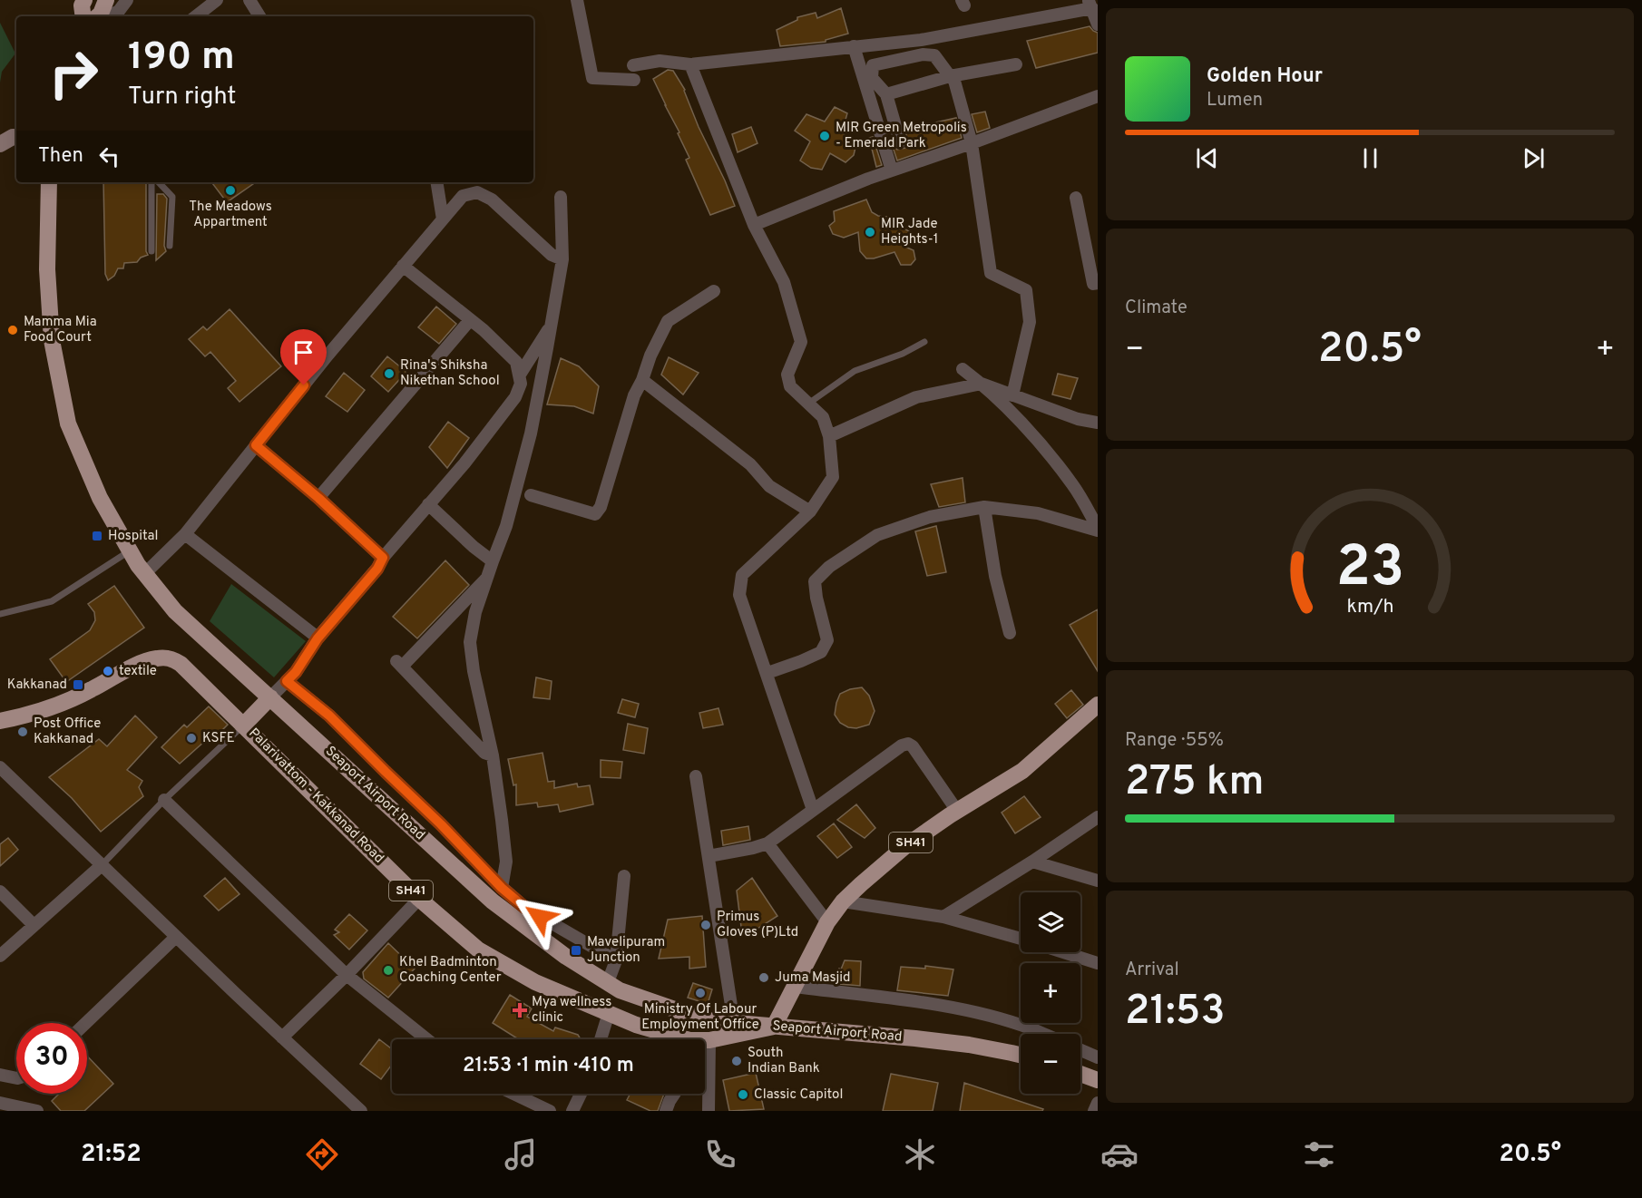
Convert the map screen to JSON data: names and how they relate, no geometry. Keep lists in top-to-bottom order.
{
  "streets": {
    "main road": ["Seaport Airport Road", "Palarivattom - Kakkanad Road", "SH41"]
  },
  "crossings": [
    ["Seaport Airport Road", "Palarivattom - Kakkanad Road"],
    ["Seaport Airport Road", "SH41"],
    ["Palarivattom - Kakkanad Road", "SH41"]
  ],
  "places": {
    "other": [
      "MIR Green Metropolis - Emerald Park",
      "The Meadows Appartment",
      "MIR Jade Heights-1",
      "Mamma Mia Food Court",
      "Rina's Shiksha Nikethan School",
      "textile",
      "Post Office Kakkanad",
      "KSFE",
      "Primus Gloves (P)Ltd",
      "Khel Badminton Coaching Center",
      "Juma Masjid",
      "Ministry Of Labour Employment Office",
      "South Indian Bank",
      "Classic Capitol"
    ],
    "transit": ["Hospital", "Kakkanad", "Mavelipuram Junction"],
    "health": ["Mya wellness clinic"]
  },
  "page": {
    "turn": ["190 m", "Turn right"],
    "song": ["Golden Hour", "Lumen"],
    "then": "Then",
    "tile": [
      "Climate",
      ["Range · 55%", "275 km"],
      ["Arrival", "21:53"]
    ],
    "heat": ["−", "20.5°", "+"],
    "map_buttons": ["+", "−"],
    "limit": "30",
    "trip": "21:53 · 1 min · 410 m",
    "tabs": ["21:52", "20.5°"],
    "gauge": ["23", "km/h"]
  }
}
